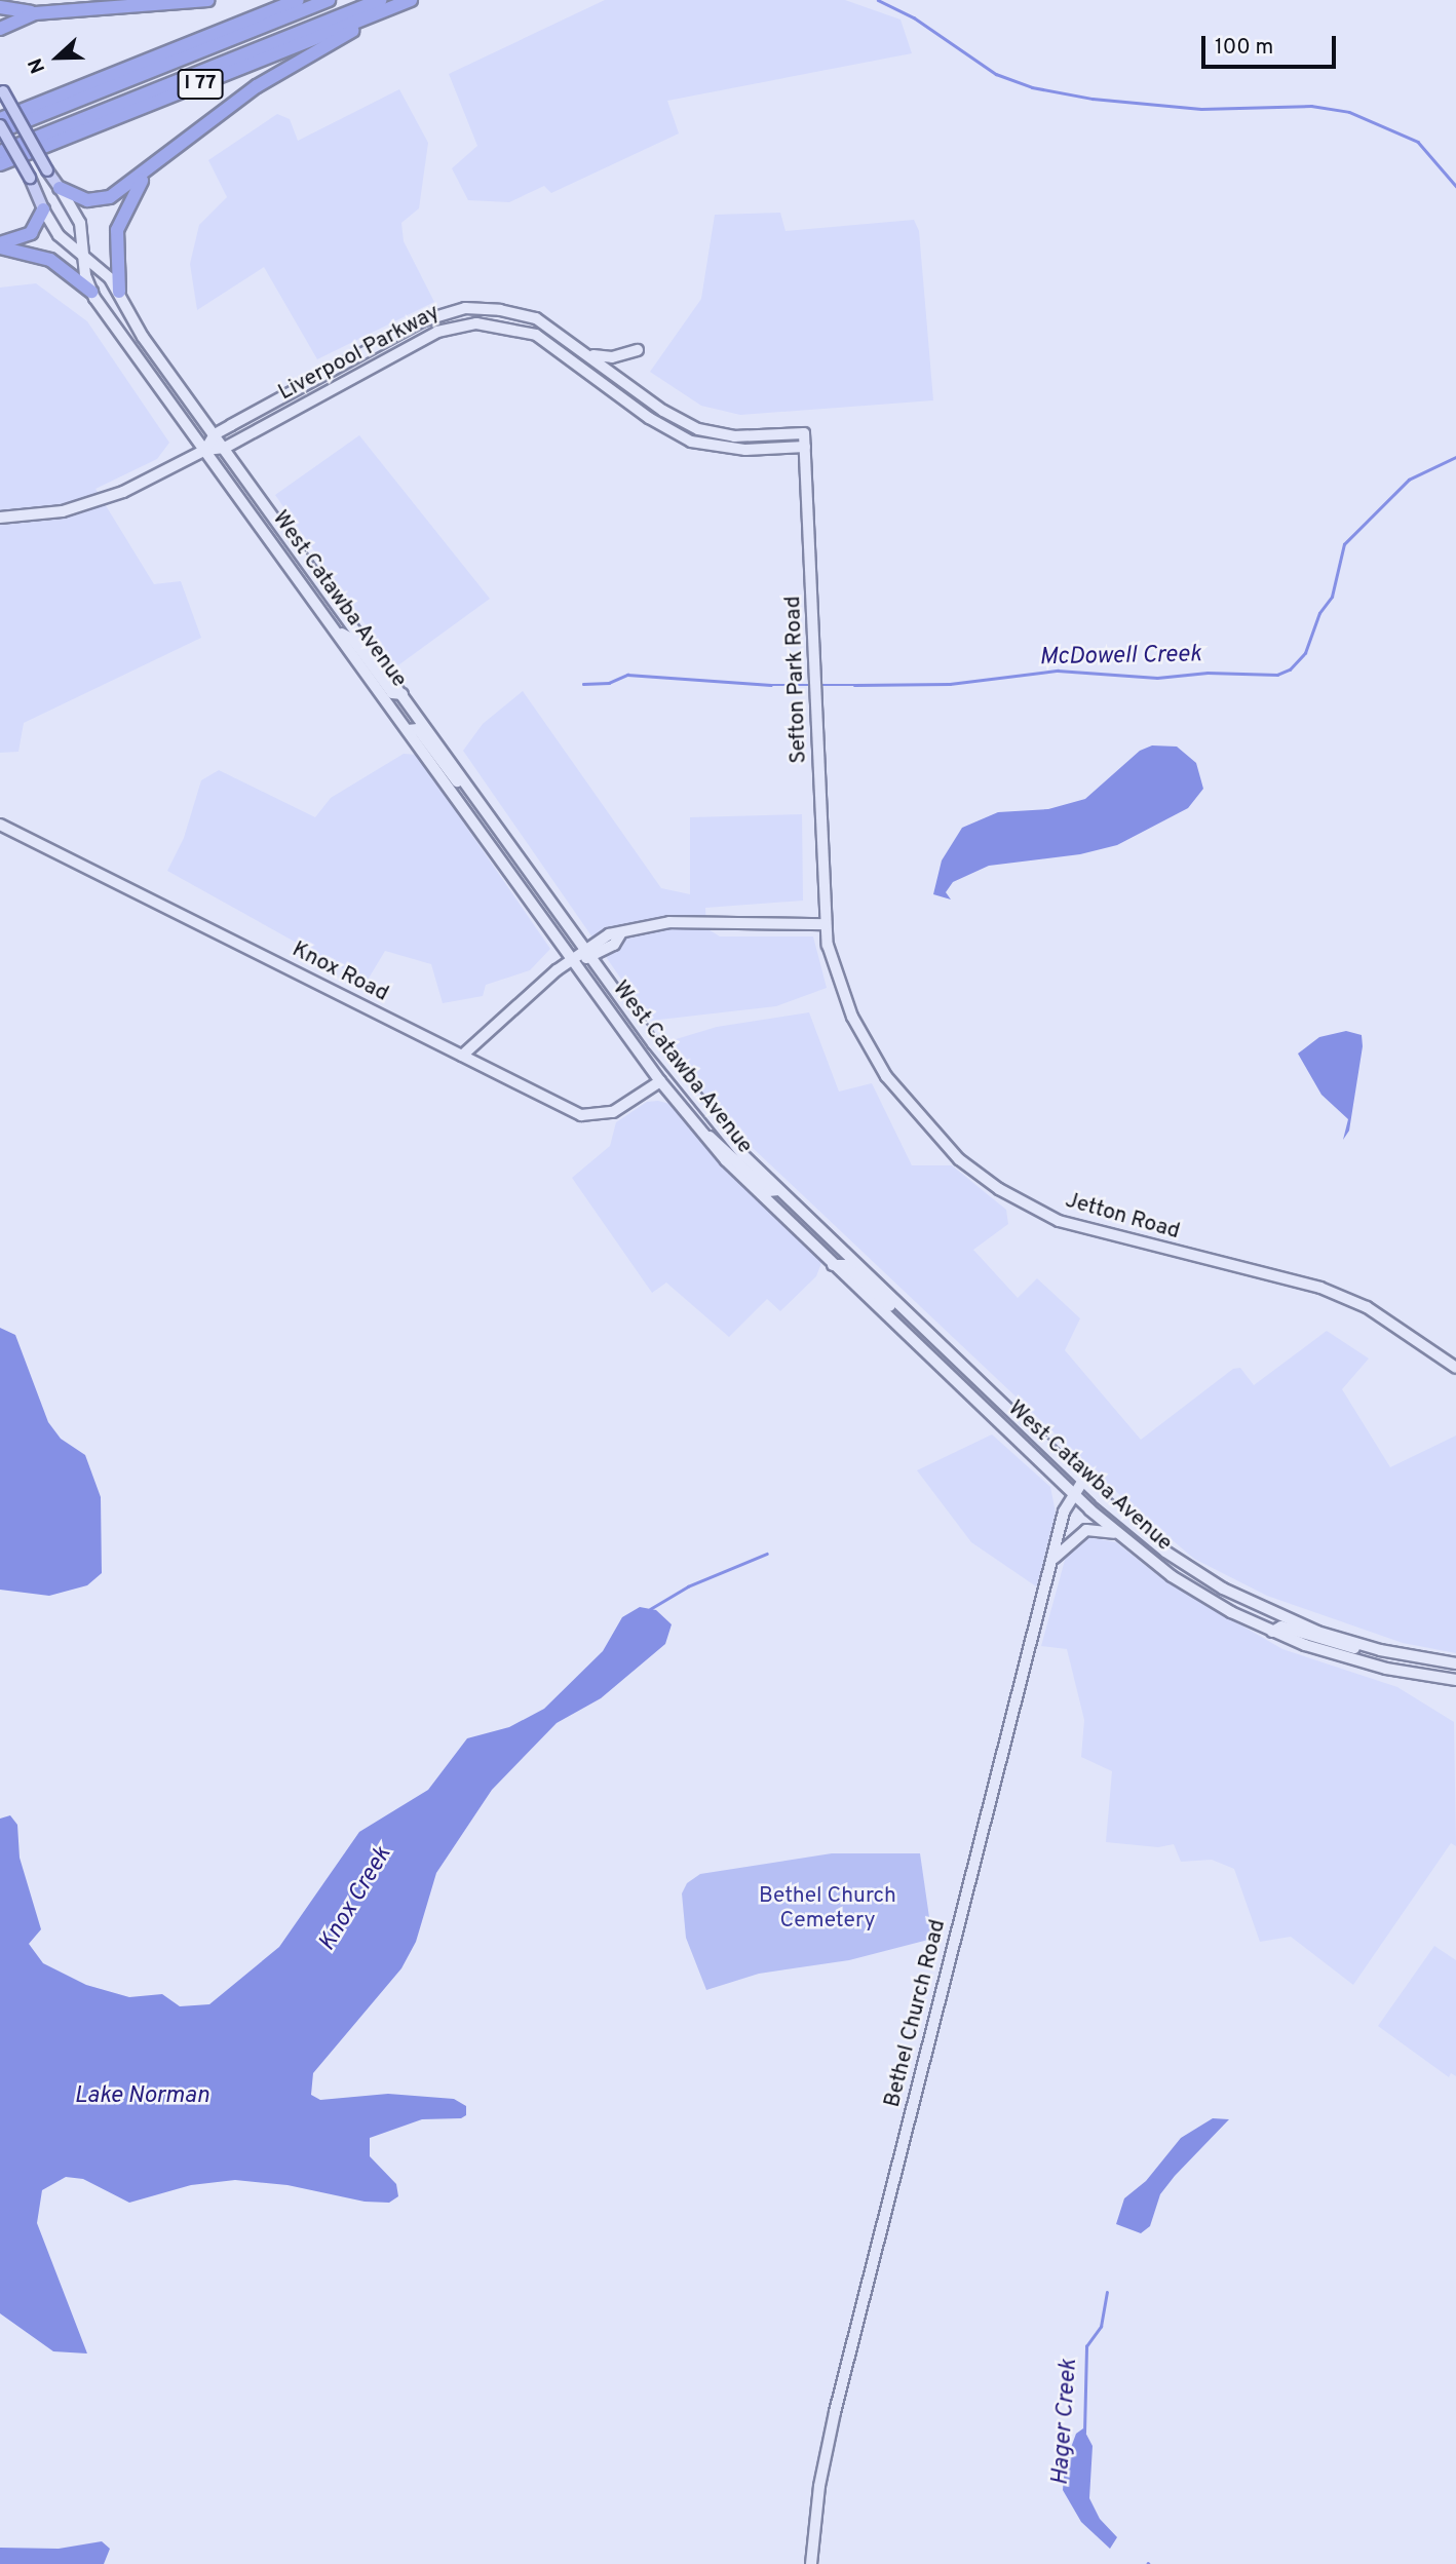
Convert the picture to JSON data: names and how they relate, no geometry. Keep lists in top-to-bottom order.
{
  "streets": {
    "highway": ["I 77"],
    "main road": ["West Catawba Avenue"],
    "street": [
      "Liverpool Parkway",
      "Sefton Park Road",
      "Knox Road",
      "Jetton Road",
      "Bethel Church Road"
    ]
  },
  "crossings": [
    ["Liverpool Parkway", "West Catawba Avenue"],
    ["Liverpool Parkway", "Sefton Park Road"],
    ["West Catawba Avenue", "Knox Road"],
    ["West Catawba Avenue", "Bethel Church Road"],
    ["Sefton Park Road", "Jetton Road"]
  ],
  "water": [
    "McDowell Creek",
    "Knox Creek",
    "Lake Norman",
    "Hager Creek"
  ],
  "parks": ["Bethel Church Cemetery"],
  "scale_bar": "100 m",
  "north": "left"
}
